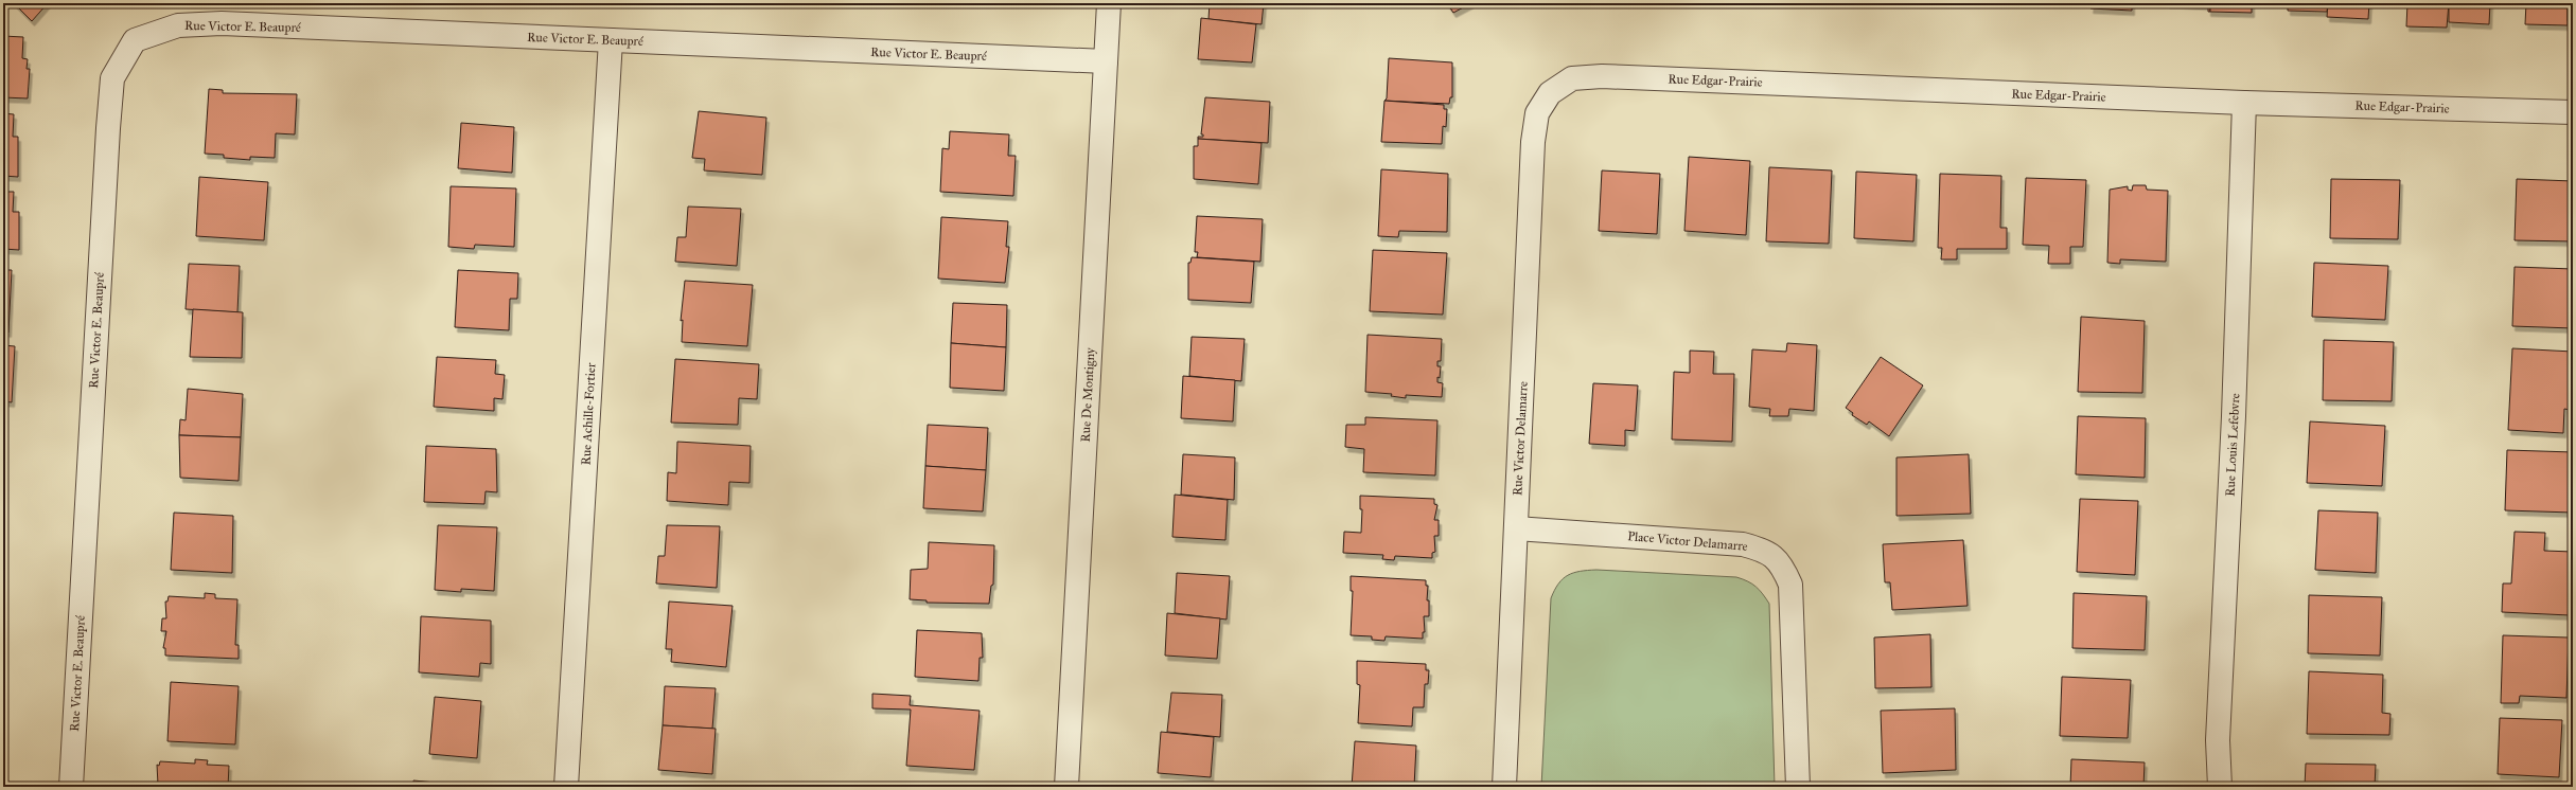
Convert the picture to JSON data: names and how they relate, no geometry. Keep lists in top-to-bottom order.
{
  "streets": {
    "street": [
      "Rue Victor E. Beaupré",
      "Rue Edgar-Prairie",
      "Rue De Montigny",
      "Rue Achille-Fortier",
      "Rue Victor Delamarre",
      "Rue Louis Lefebvre",
      "Place Victor Delamarre"
    ]
  },
  "crossings": [
    ["Rue Victor E. Beaupré", "Rue De Montigny"],
    ["Rue Victor E. Beaupré", "Rue Achille-Fortier"],
    ["Rue Edgar-Prairie", "Rue Victor Delamarre"],
    ["Rue Edgar-Prairie", "Rue Louis Lefebvre"],
    ["Rue Victor Delamarre", "Place Victor Delamarre"]
  ]
}
